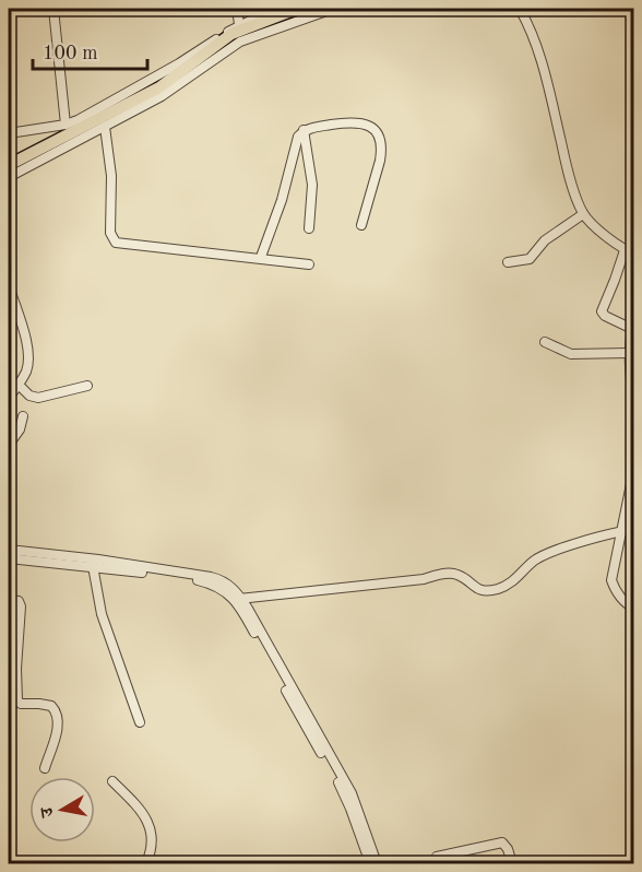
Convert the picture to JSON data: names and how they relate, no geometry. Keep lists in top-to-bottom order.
{
  "scale_bar": "100 m",
  "north": "left"
}
